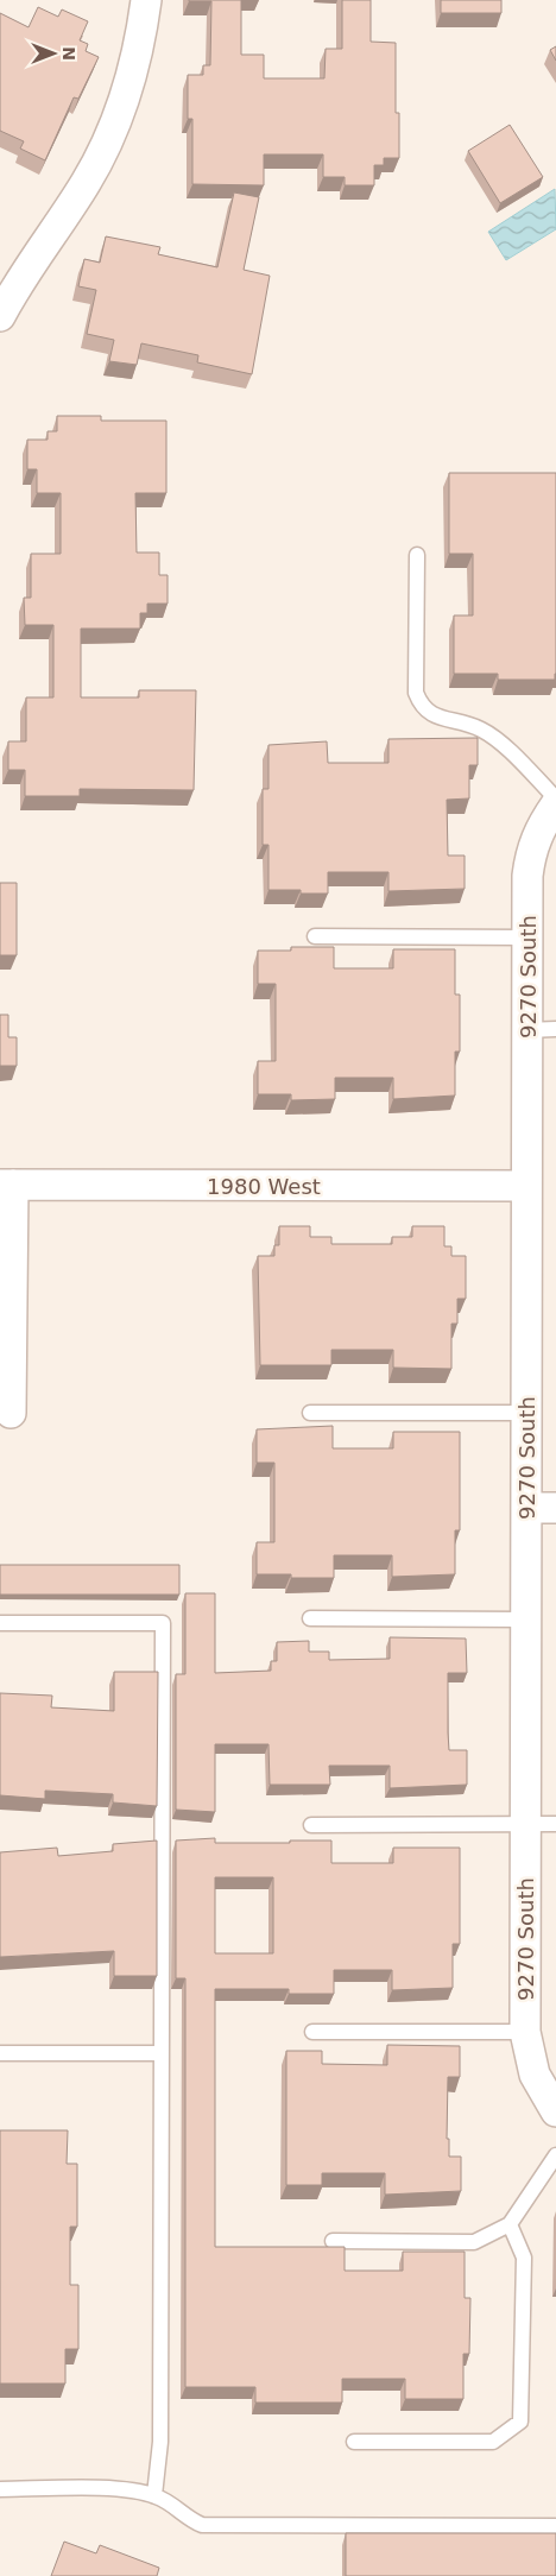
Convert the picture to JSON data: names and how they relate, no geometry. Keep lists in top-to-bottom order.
{
  "streets": {
    "street": ["9270 South", "1980 West"]
  },
  "crossings": [
    ["9270 South", "1980 West"]
  ],
  "north": "right"
}
